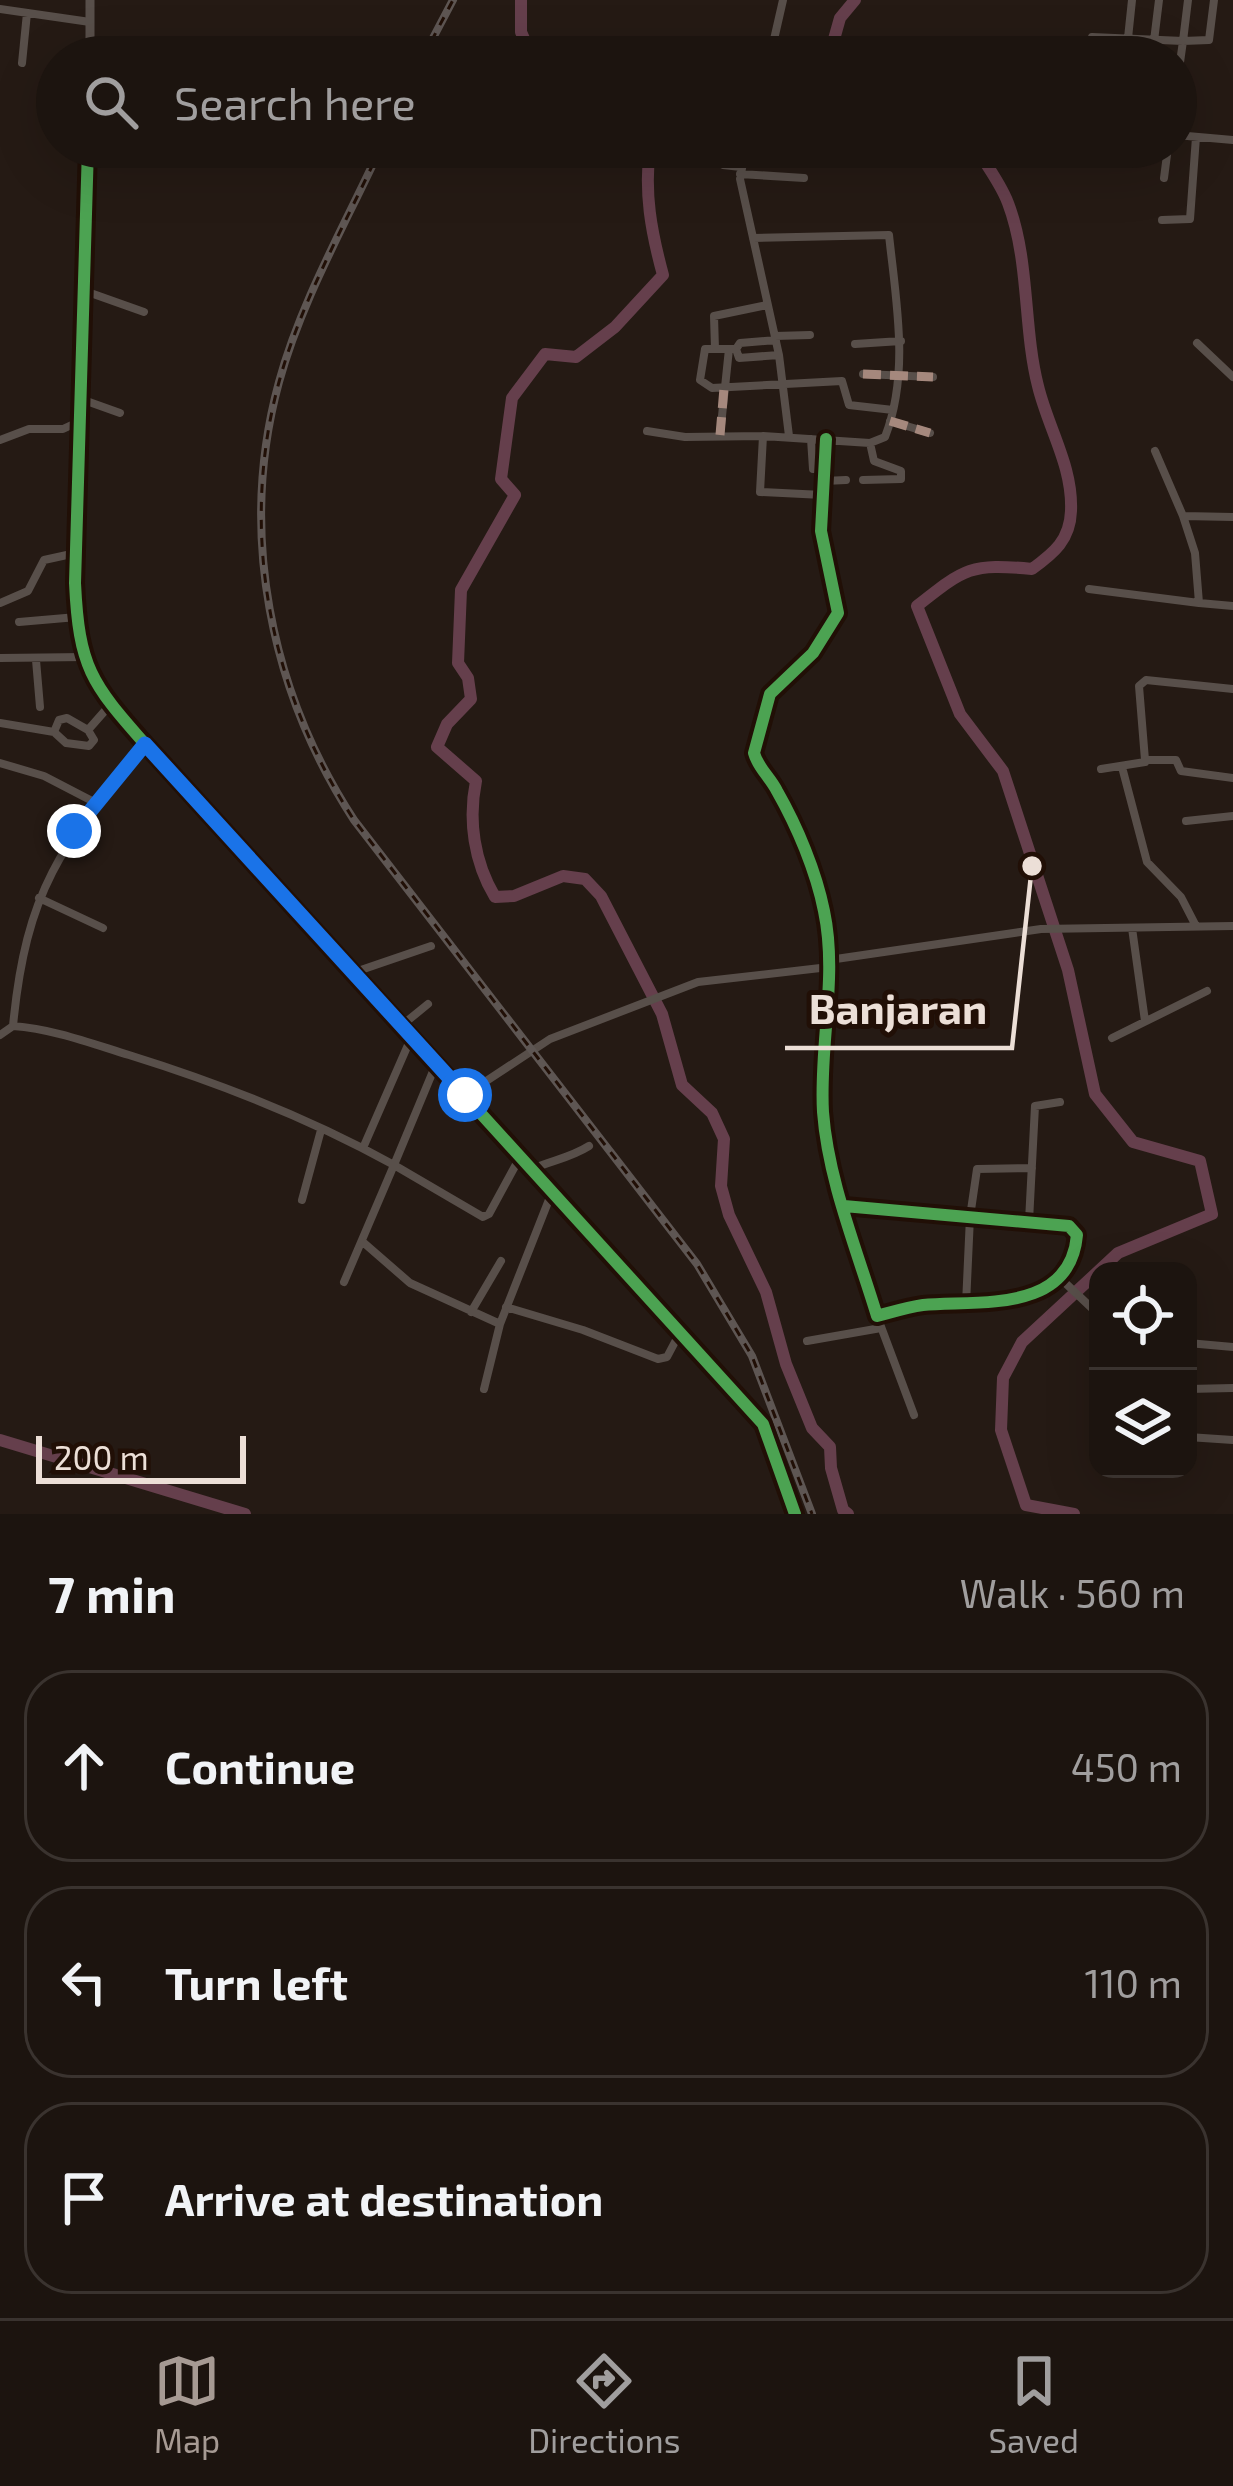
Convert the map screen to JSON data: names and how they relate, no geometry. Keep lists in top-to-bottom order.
{
  "places": ["Banjaran"],
  "scale_bar": "200 m",
  "page": {
    "search": "Search here",
    "scale": "200 m",
    "heading": ["7 min", "Walk · 560 m"],
    "list": [
      ["Continue", "450 m"],
      ["Turn left", "110 m"],
      "Arrive at destination"
    ],
    "nav": ["Map", "Directions", "Saved"]
  }
}
